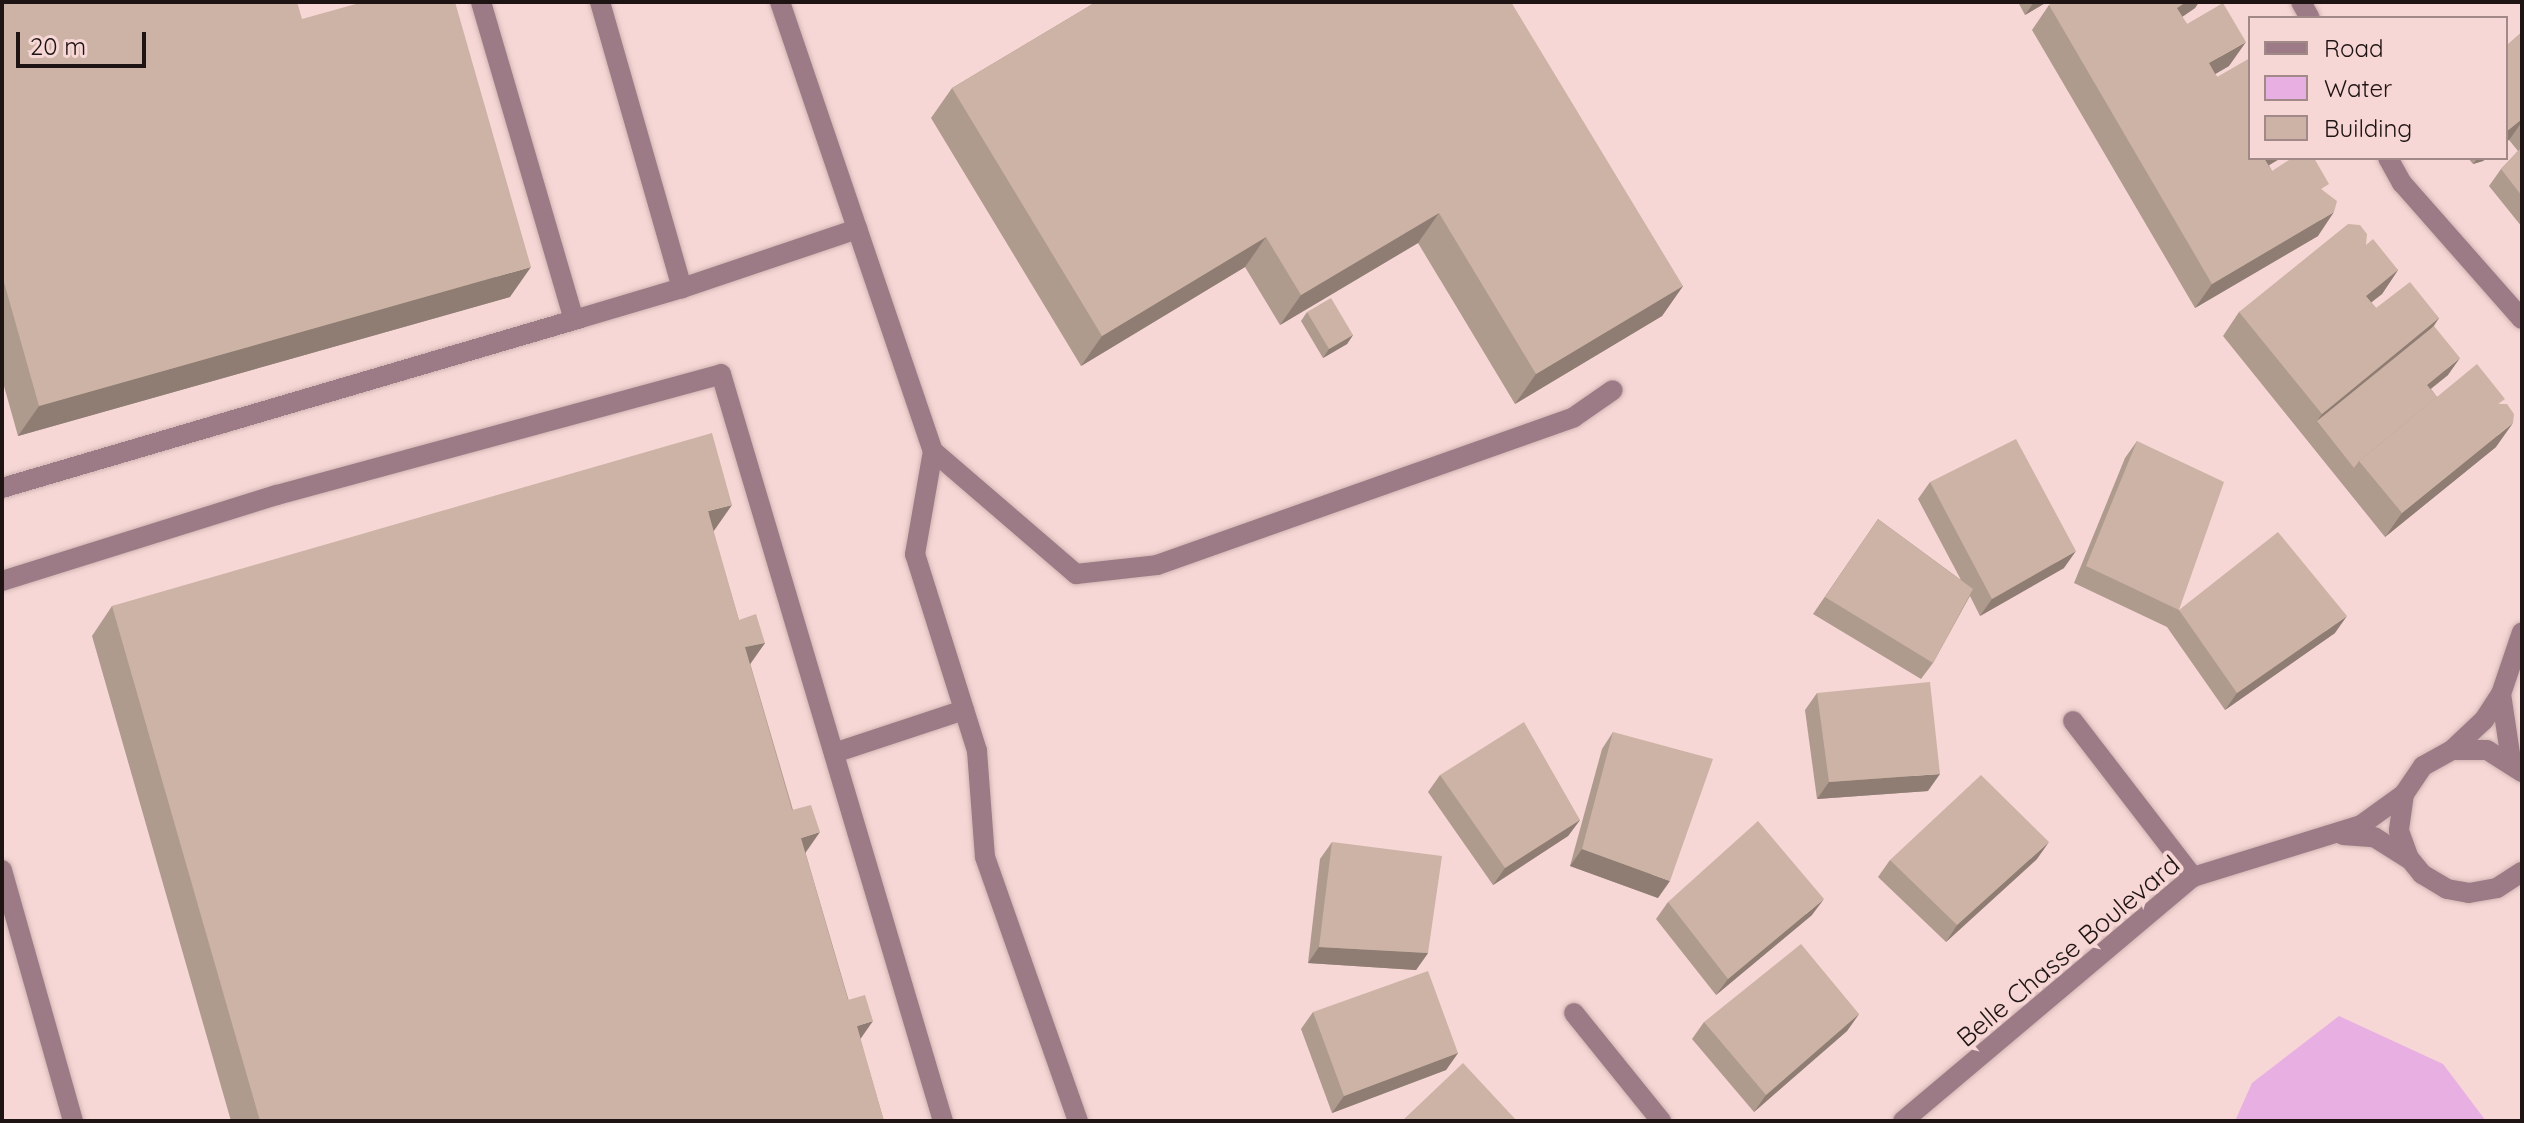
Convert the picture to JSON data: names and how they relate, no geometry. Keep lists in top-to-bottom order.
{
  "streets": {
    "street": ["Belle Chasse Boulevard"]
  },
  "legend": ["Road", "Water", "Building"],
  "scale_bar": "20 m"
}
